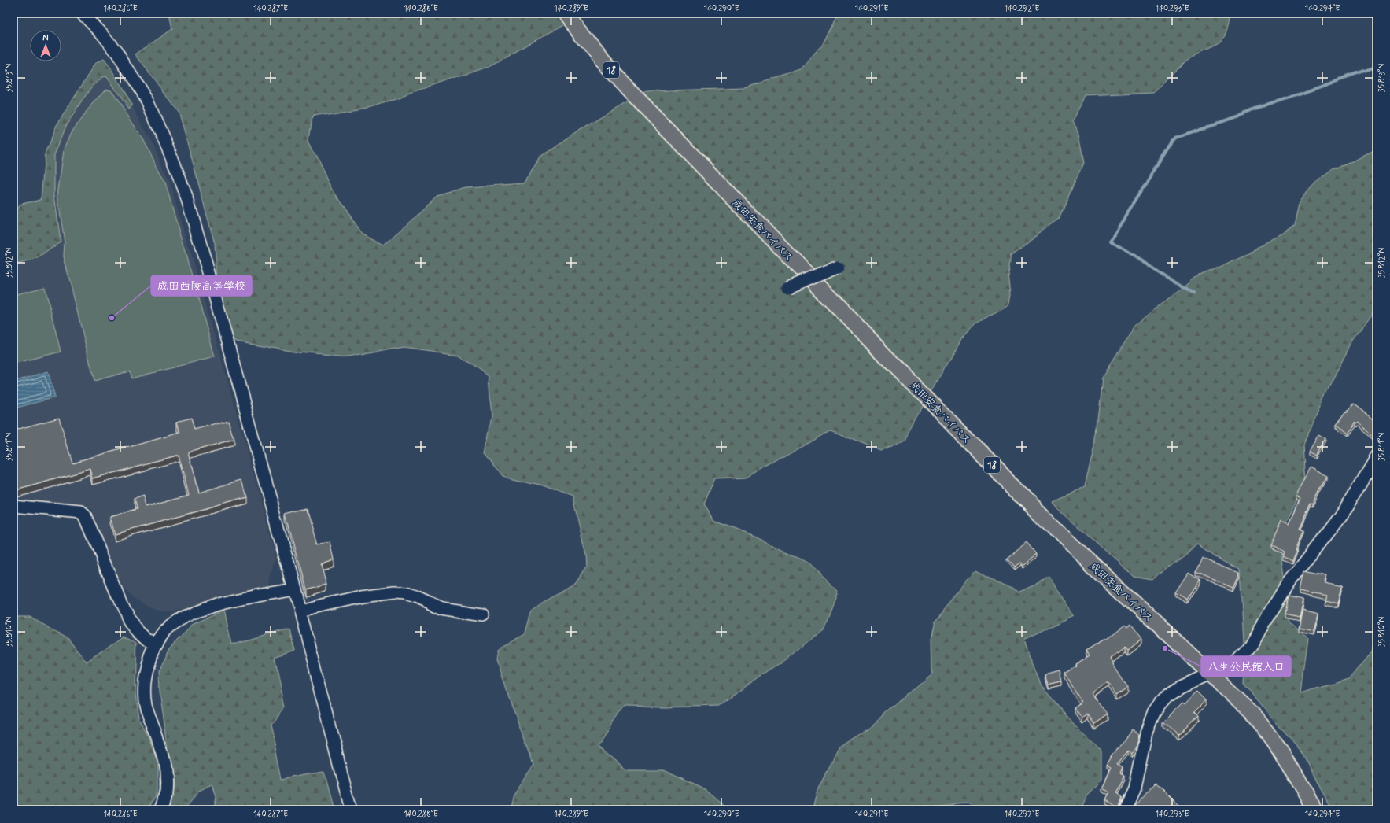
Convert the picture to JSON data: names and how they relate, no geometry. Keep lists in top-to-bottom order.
{
  "streets": {
    "main road": ["18", "成田安食バイパス"]
  },
  "places": ["成田西陵高等学校", "八生公民館入口"],
  "north": "top",
  "coordinates": [
    "140.286°E",
    "140.287°E",
    "140.288°E",
    "140.289°E",
    "140.290°E",
    "140.291°E",
    "140.292°E",
    "140.293°E",
    "140.294°E",
    "35.813°N",
    "35.812°N",
    "35.811°N",
    "35.810°N"
  ]
}
